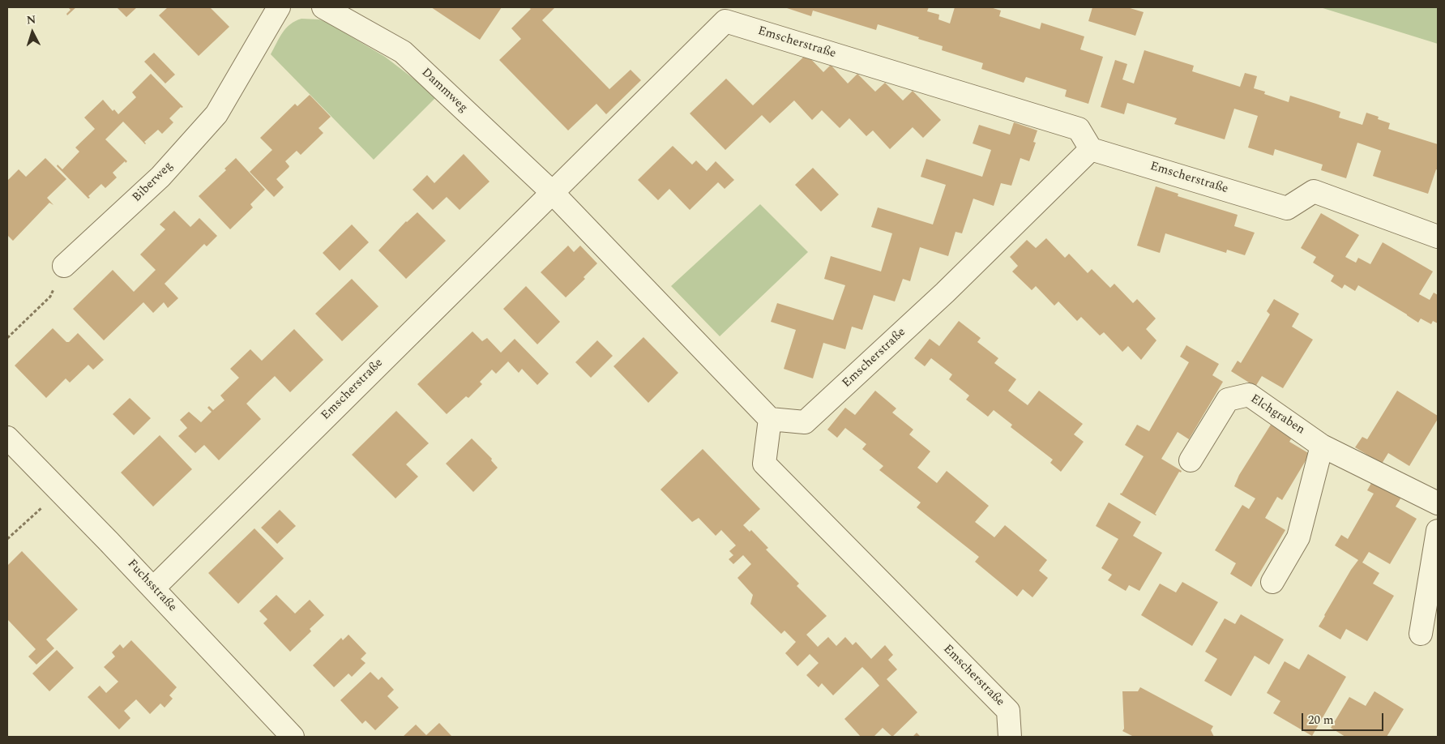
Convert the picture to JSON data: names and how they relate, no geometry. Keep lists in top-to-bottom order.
{
  "streets": {
    "street": [
      "Emscherstraße",
      "Dammweg",
      "Biberweg",
      "Elchgraben",
      "Fuchsstraße"
    ]
  },
  "crossings": [
    ["Emscherstraße", "Dammweg"],
    ["Emscherstraße", "Fuchsstraße"]
  ],
  "scale_bar": "20 m",
  "north": "top"
}
